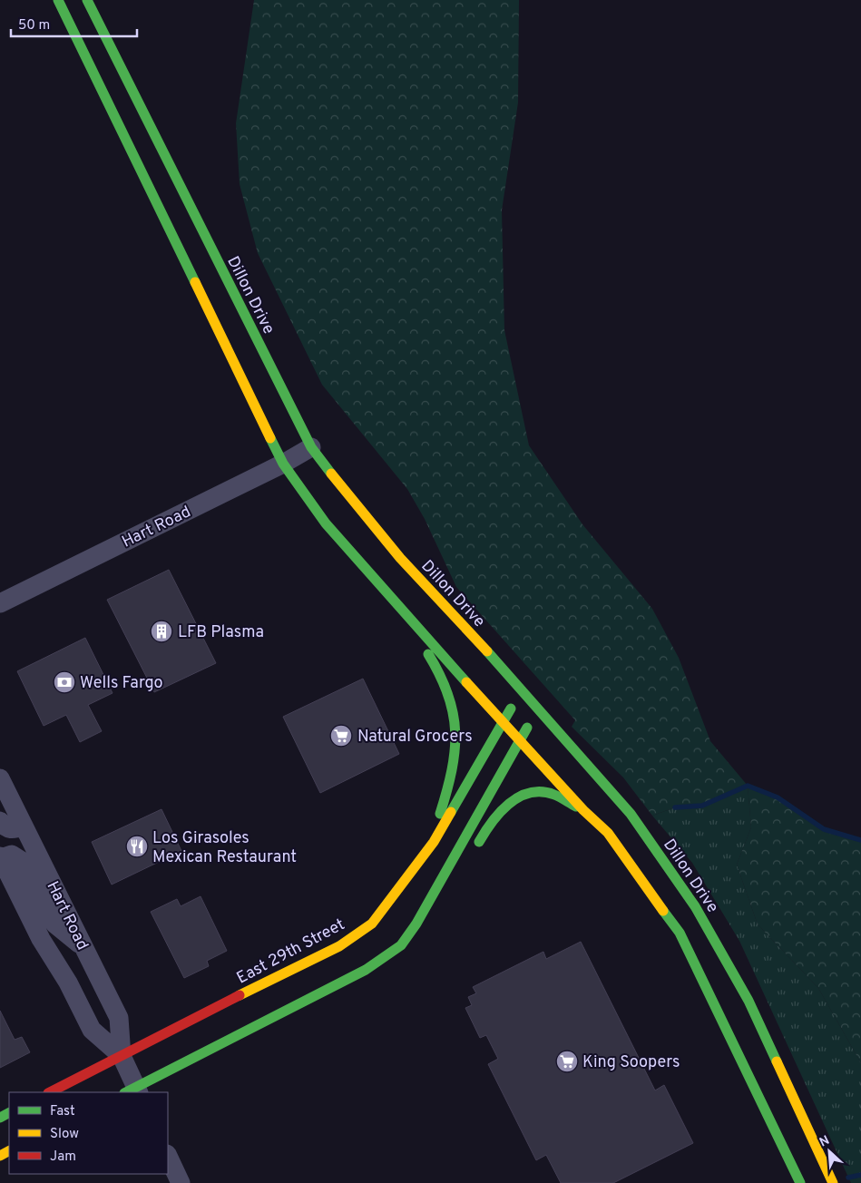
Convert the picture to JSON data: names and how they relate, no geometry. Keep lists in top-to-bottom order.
{
  "streets": {
    "main road": ["Dillon Drive", "East 29th Street"],
    "street": ["Hart Road"]
  },
  "crossings": [
    ["Dillon Drive", "Hart Road"],
    ["Dillon Drive", "East 29th Street"],
    ["Hart Road", "East 29th Street"]
  ],
  "places": {
    "building": ["LFB Plasma"],
    "bank": ["Wells Fargo"],
    "supermarket": ["Natural Grocers", "King Soopers"],
    "restaurant": ["Los Girasoles Mexican Restaurant"]
  },
  "legend": ["Fast", "Slow", "Jam"],
  "scale_bar": "50 m",
  "north": "top left"
}
